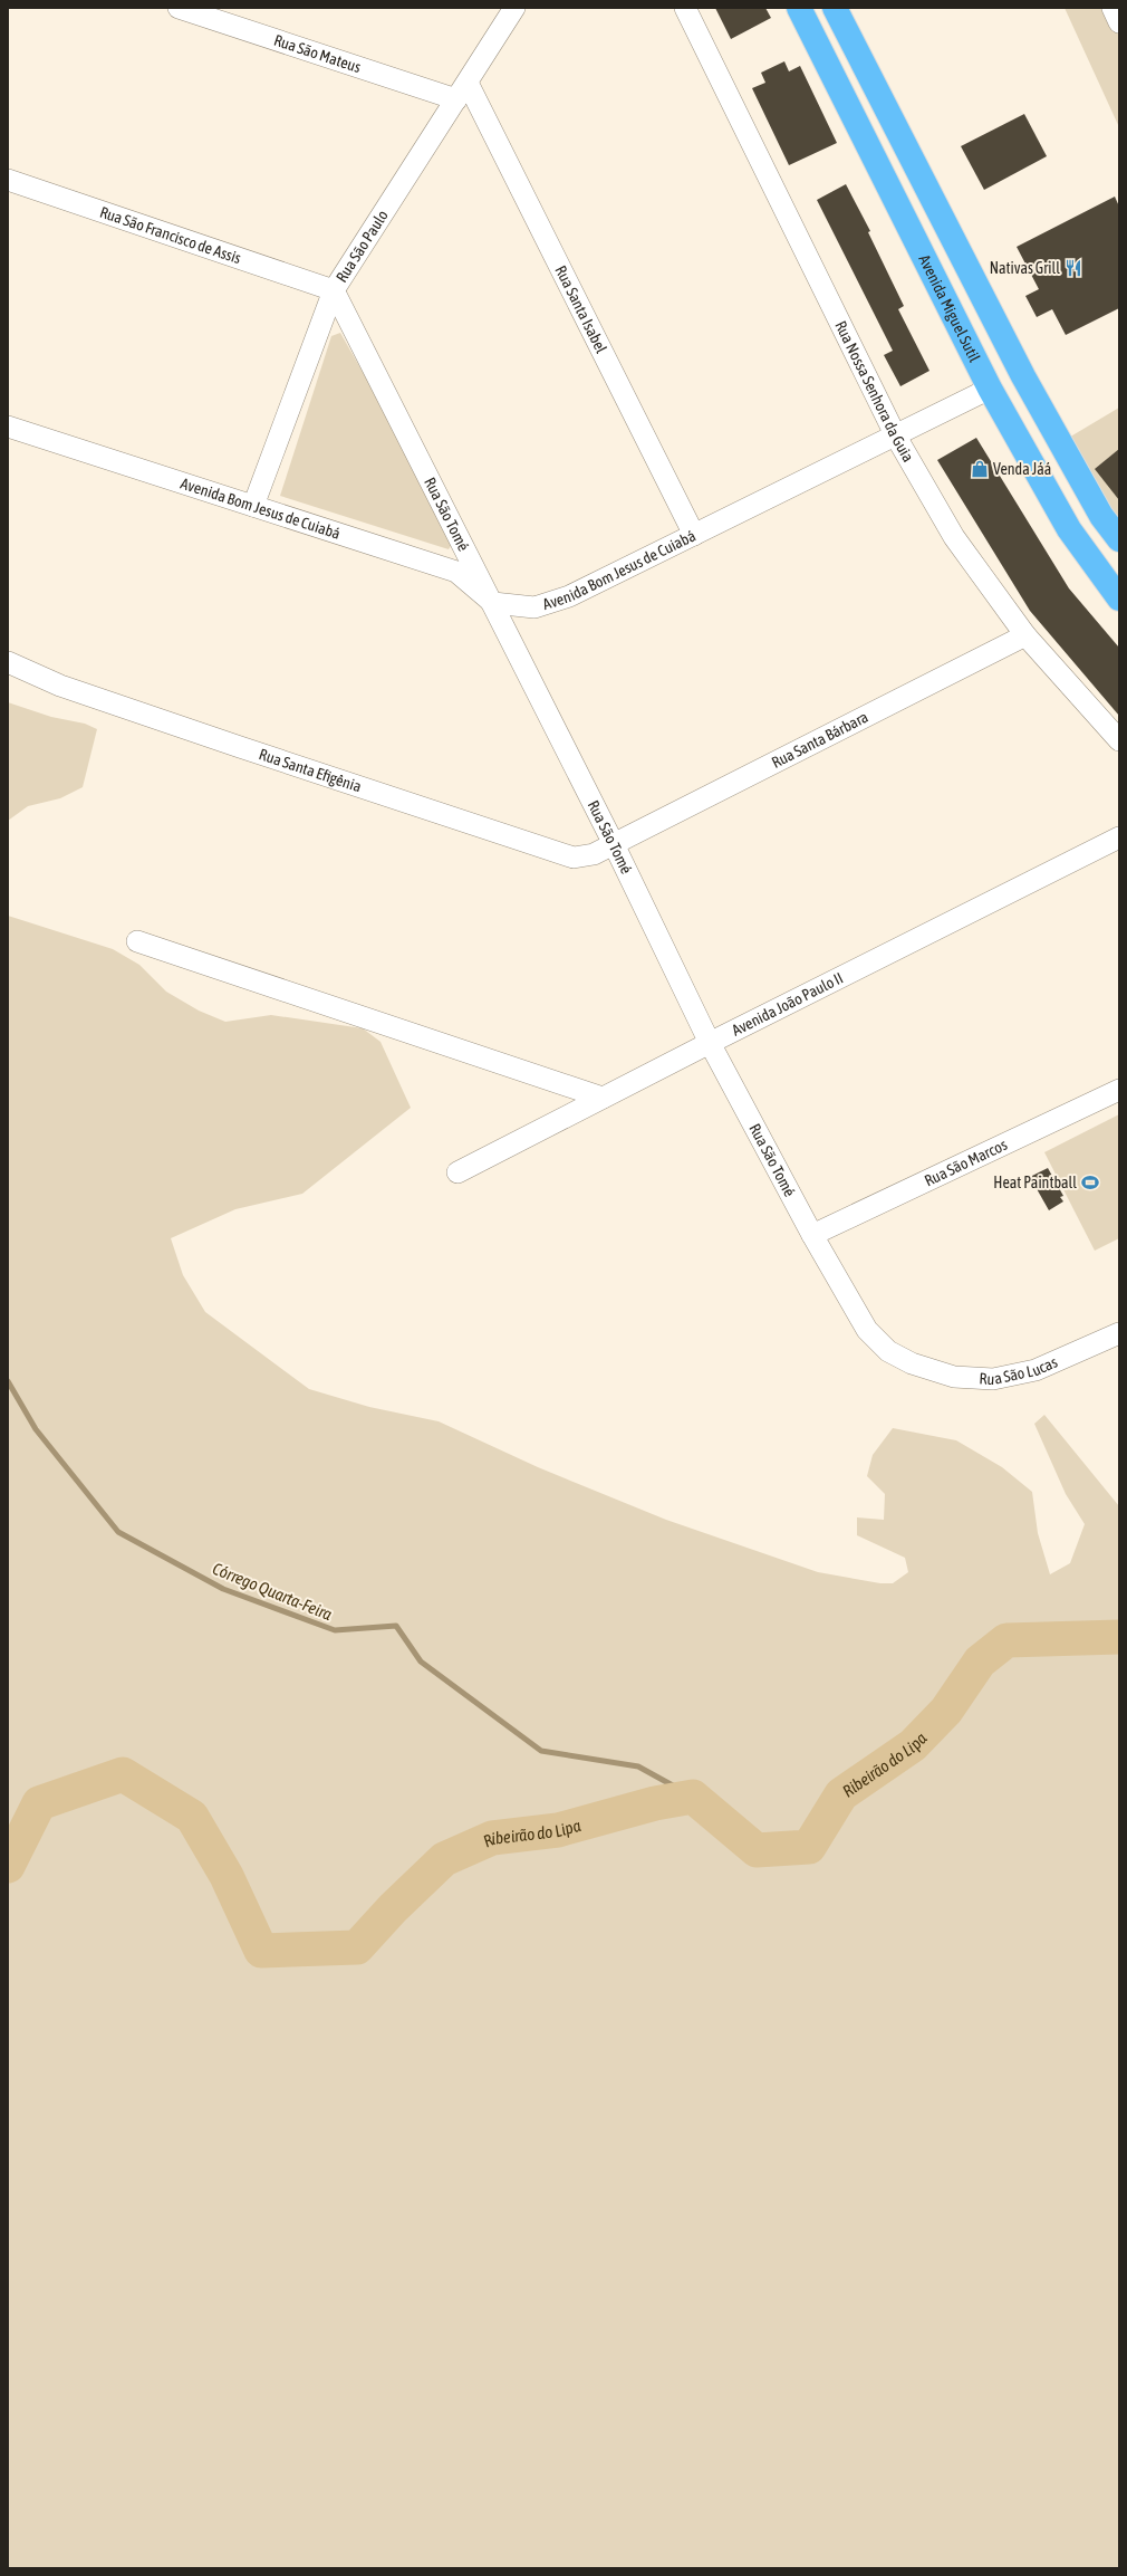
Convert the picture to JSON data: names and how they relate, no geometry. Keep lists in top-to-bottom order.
{
  "streets": {
    "highway": ["Avenida Miguel Sutil"],
    "street": [
      "Rua São Mateus",
      "Rua São Francisco de Assis",
      "Rua São Paulo",
      "Rua Santa Isabel",
      "Rua Nossa Senhora da Guia",
      "Avenida Bom Jesus de Cuiabá",
      "Rua São Tomé",
      "Rua Santa Bárbara",
      "Rua Santa Efigênia",
      "Avenida João Paulo II",
      "Rua São Marcos",
      "Rua São Lucas"
    ]
  },
  "crossings": [
    ["Rua São Mateus", "Rua São Paulo"],
    ["Rua São Mateus", "Rua Santa Isabel"],
    ["Rua São Francisco de Assis", "Rua São Paulo"],
    ["Rua São Francisco de Assis", "Rua São Tomé"],
    ["Rua São Paulo", "Rua Santa Isabel"],
    ["Rua São Paulo", "Avenida Bom Jesus de Cuiabá"],
    ["Rua São Paulo", "Rua São Tomé"],
    ["Rua Santa Isabel", "Avenida Bom Jesus de Cuiabá"],
    ["Avenida Miguel Sutil", "Avenida Bom Jesus de Cuiabá"],
    ["Rua Nossa Senhora da Guia", "Avenida Bom Jesus de Cuiabá"],
    ["Rua Nossa Senhora da Guia", "Rua Santa Bárbara"],
    ["Avenida Bom Jesus de Cuiabá", "Rua São Tomé"],
    ["Rua São Tomé", "Rua Santa Bárbara"],
    ["Rua São Tomé", "Rua Santa Efigênia"],
    ["Rua São Tomé", "Avenida João Paulo II"],
    ["Rua São Tomé", "Rua São Marcos"],
    ["Rua São Tomé", "Rua São Lucas"],
    ["Rua Santa Bárbara", "Rua Santa Efigênia"]
  ],
  "water": ["Córrego Quarta-Feira", "Ribeirão do Lipa"],
  "places": {
    "restaurant": ["Nativas Grill"],
    "shop": ["Venda Jáá"],
    "sports": ["Heat Paintball"]
  }
}
